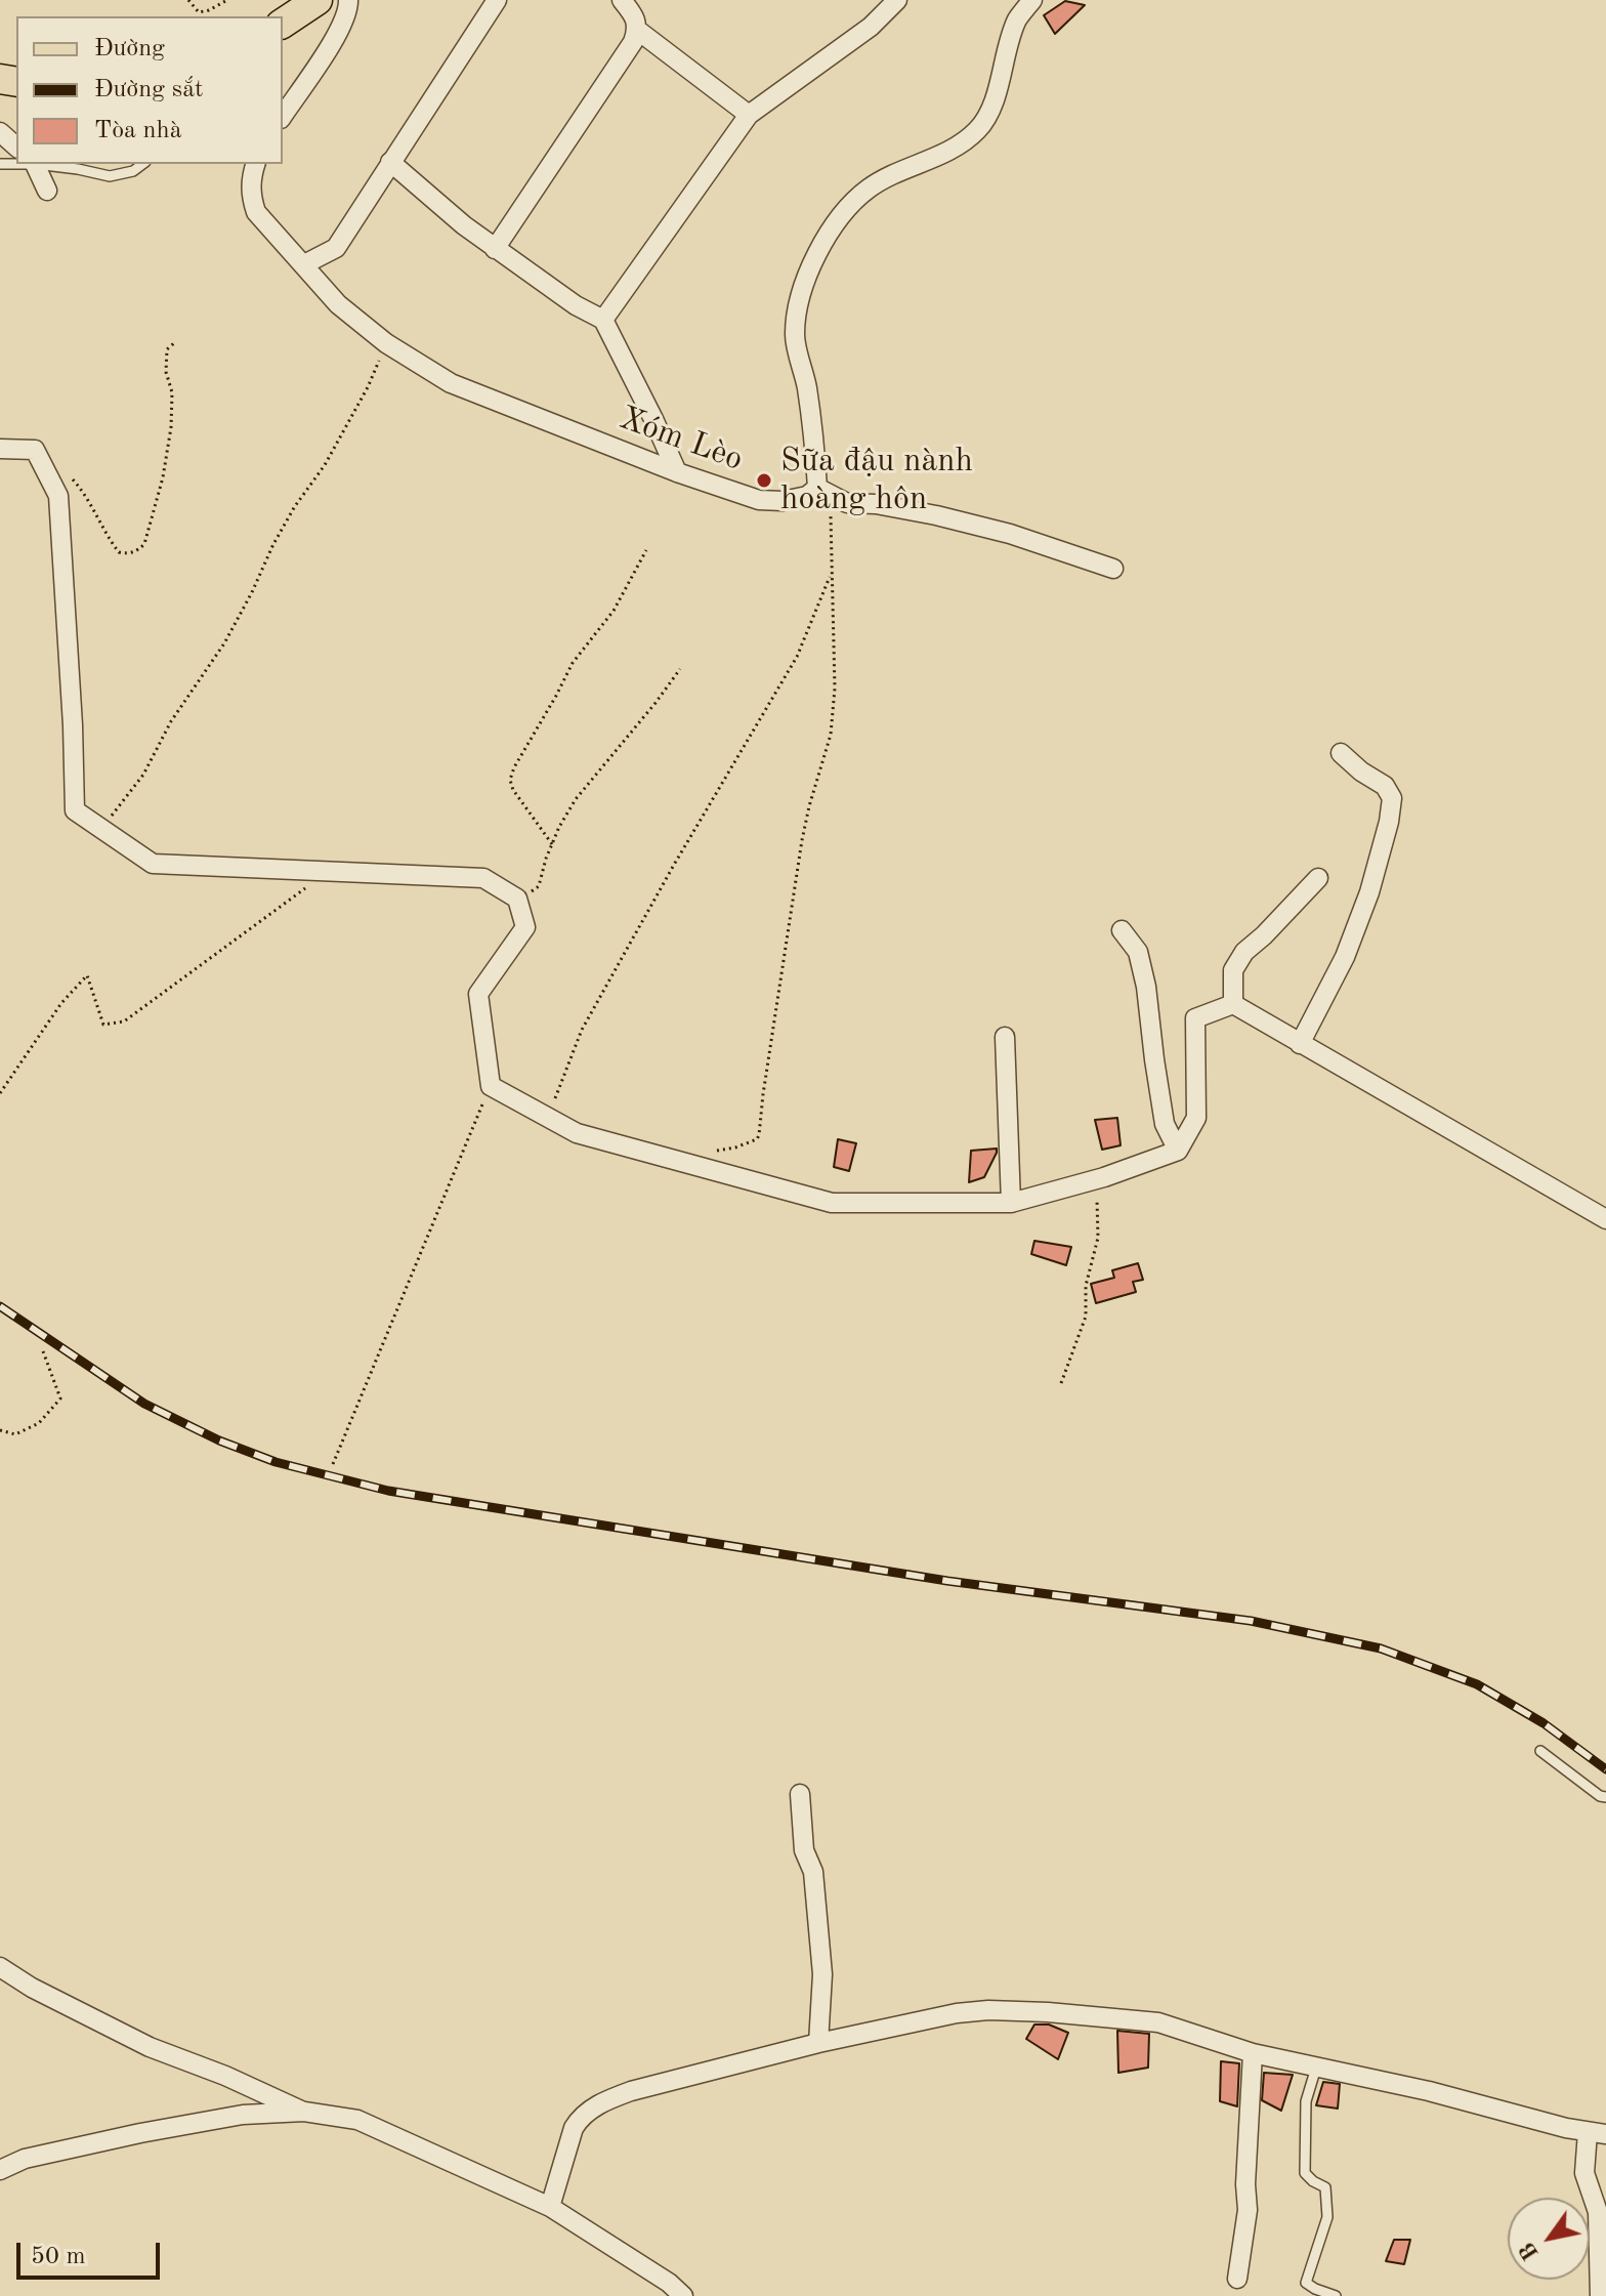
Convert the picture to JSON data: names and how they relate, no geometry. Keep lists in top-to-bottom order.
{
  "streets": {
    "street": ["Xóm Lèo"]
  },
  "places": ["Sữa đậu nành hoàng hôn"],
  "legend": ["Đường", "Đường sắt", "Tòa nhà"],
  "scale_bar": "50 m",
  "north": "bottom left"
}
